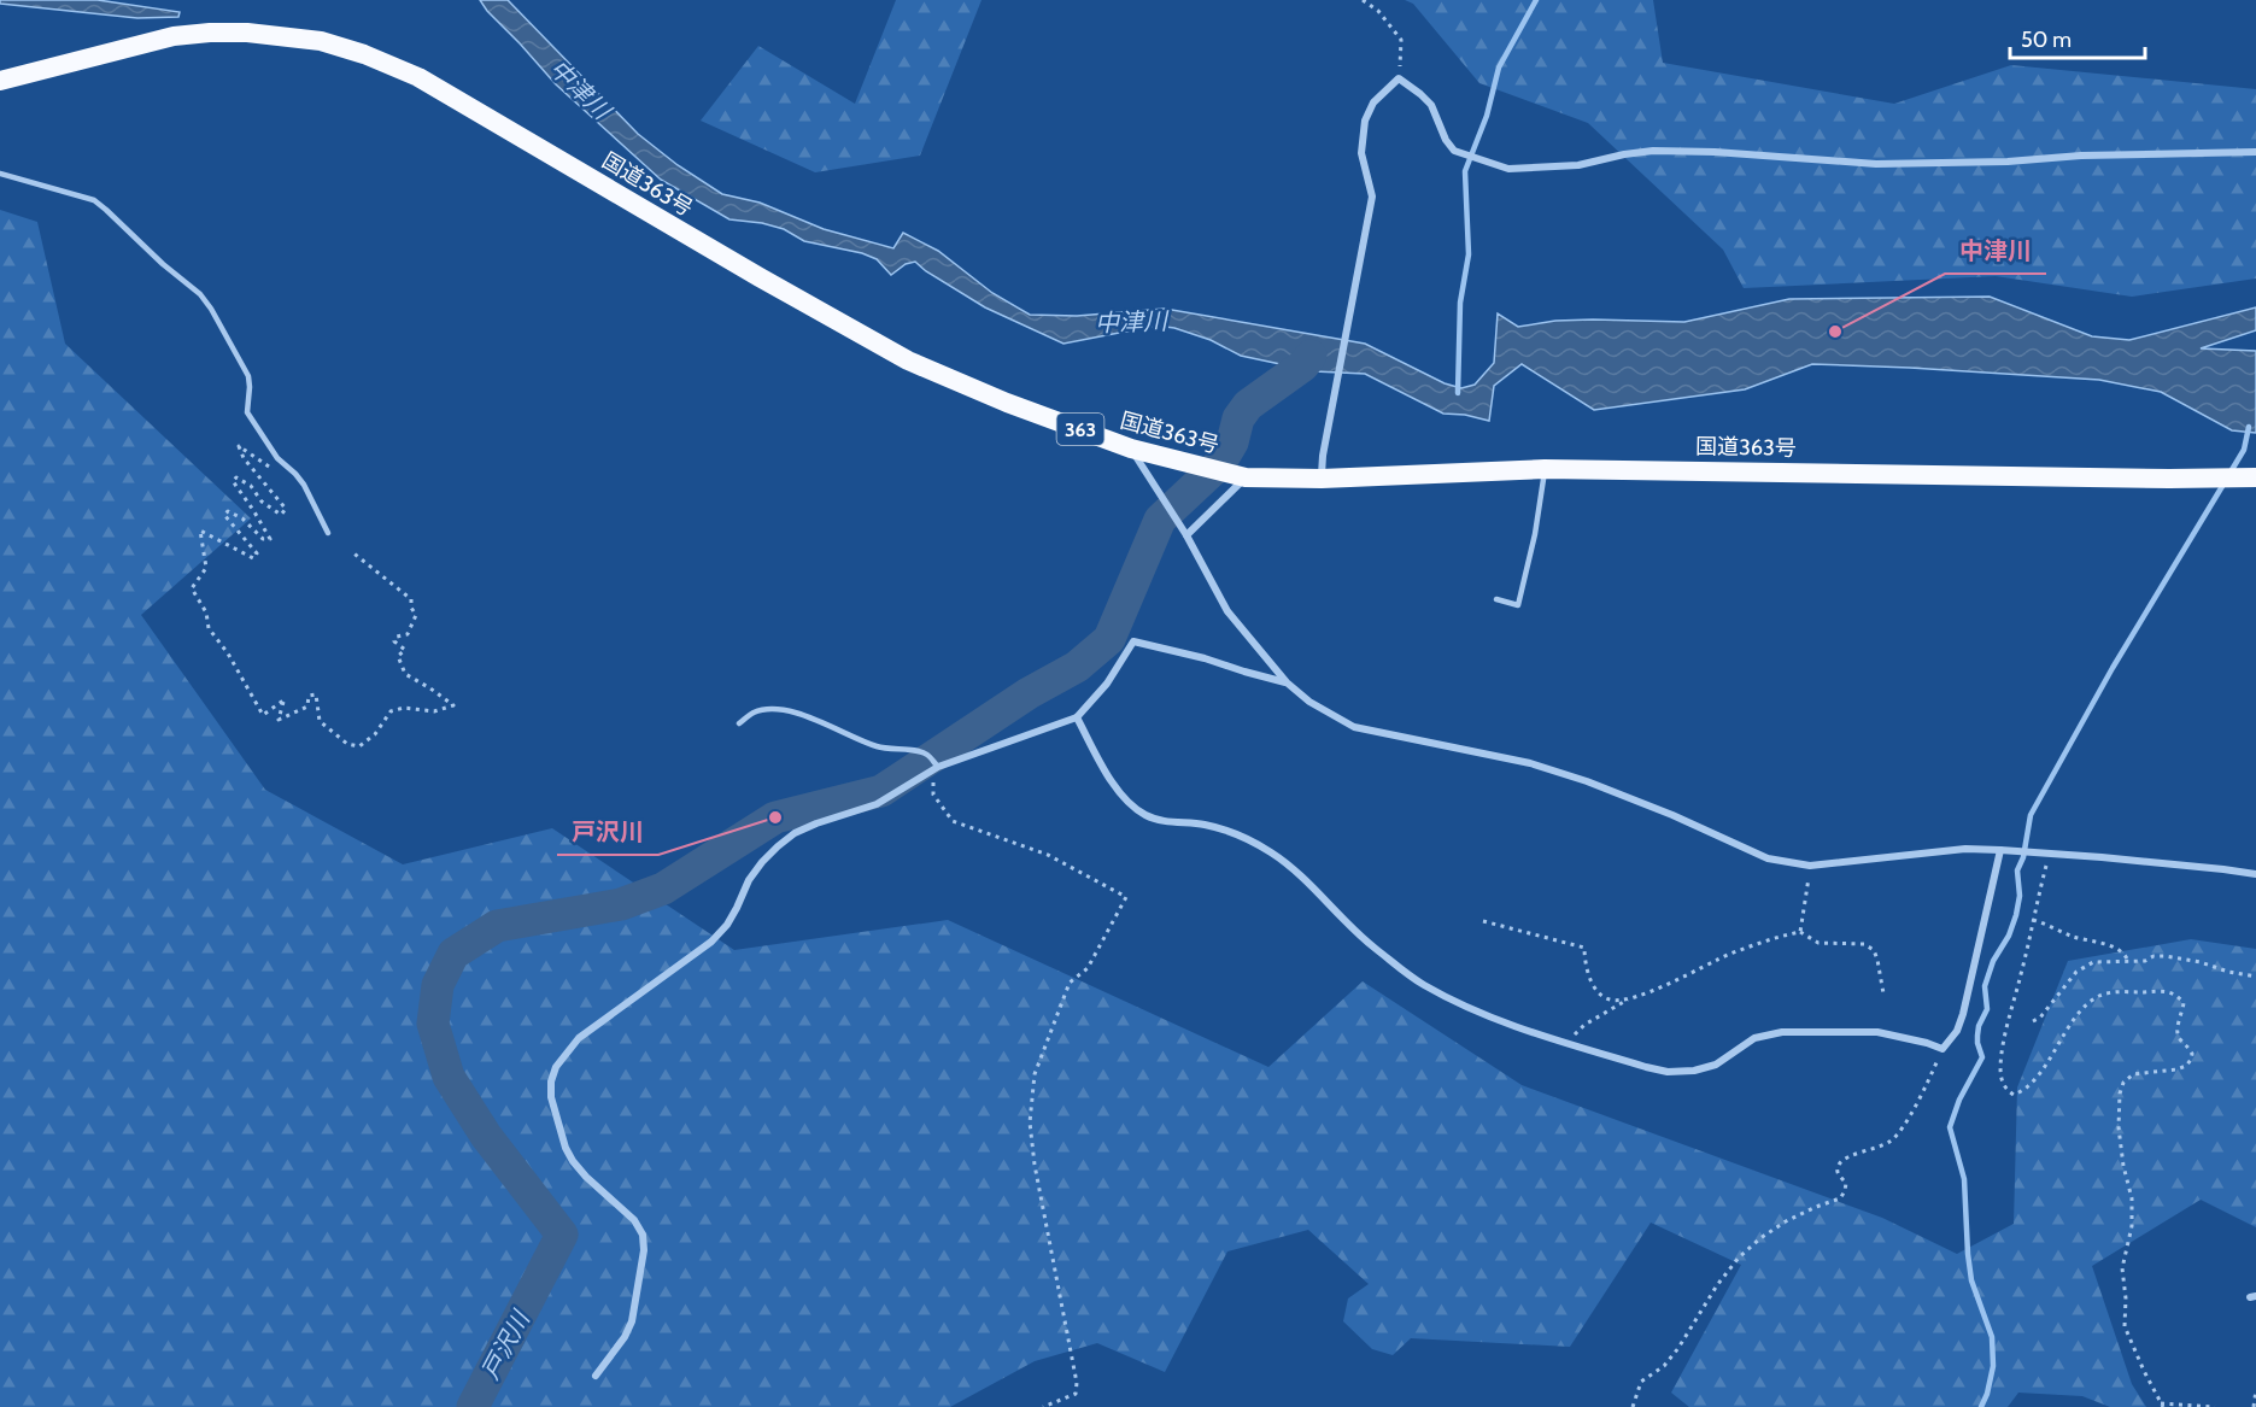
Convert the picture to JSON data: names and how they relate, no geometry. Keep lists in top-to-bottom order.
{
  "streets": {
    "highway": ["国道363号", "363"]
  },
  "water": ["中津川", "戸沢川"],
  "places": ["中津川", "戸沢川"],
  "scale_bar": "50 m"
}
